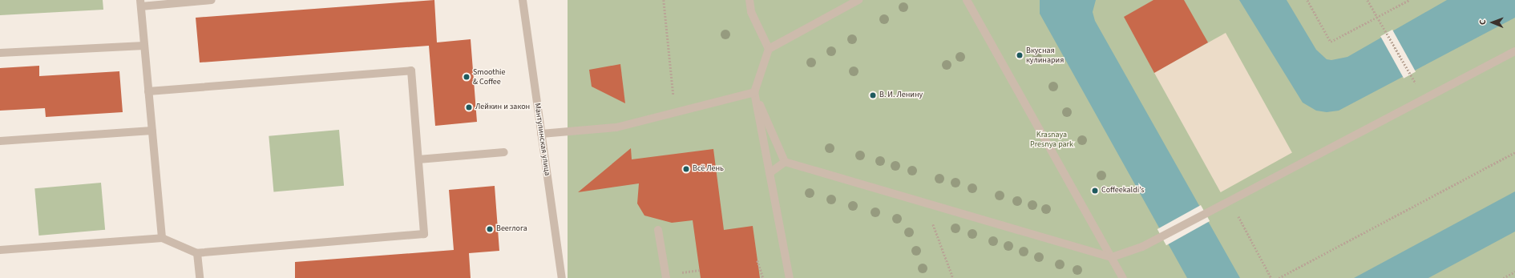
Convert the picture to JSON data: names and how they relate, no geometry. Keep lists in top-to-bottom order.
{
  "streets": {
    "street": ["Мантулинская улица"]
  },
  "parks": ["Krasnaya Presnya park"],
  "places": [
    "Вкусная кулинария",
    "Smoothie & Coffee",
    "В. И. Ленину",
    "Лейкин и закон",
    "Всё Лень",
    "Coffeekaldi’s",
    "Beerлога"
  ],
  "north": "left"
}
